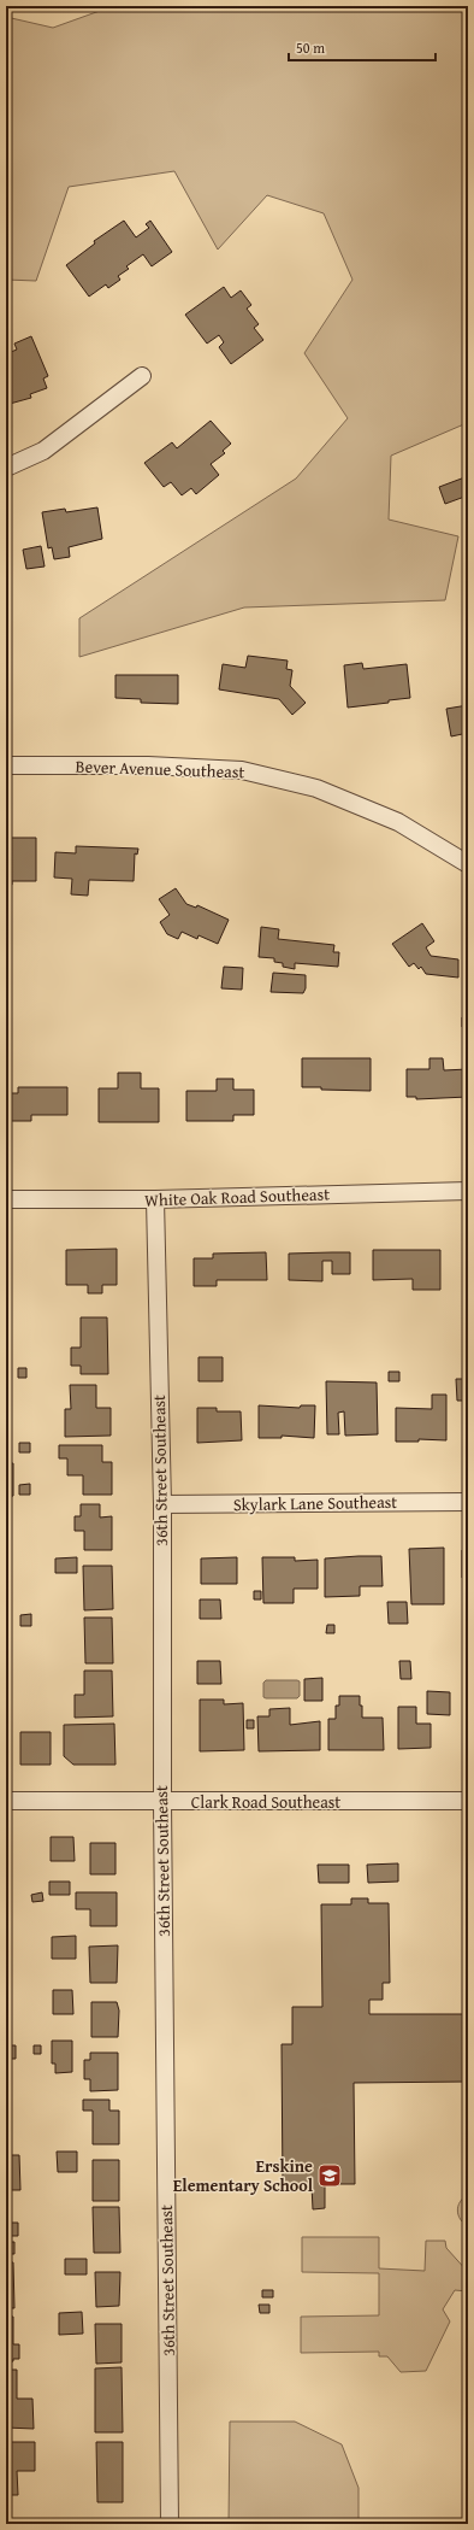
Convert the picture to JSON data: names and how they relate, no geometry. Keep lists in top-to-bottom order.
{
  "streets": {
    "street": [
      "Bever Avenue Southeast",
      "White Oak Road Southeast",
      "36th Street Southeast",
      "Skylark Lane Southeast",
      "Clark Road Southeast"
    ]
  },
  "crossings": [
    ["White Oak Road Southeast", "36th Street Southeast"],
    ["36th Street Southeast", "Skylark Lane Southeast"],
    ["36th Street Southeast", "Clark Road Southeast"]
  ],
  "places": {
    "school or university": ["Erskine Elementary School"]
  },
  "scale_bar": "50 m"
}
